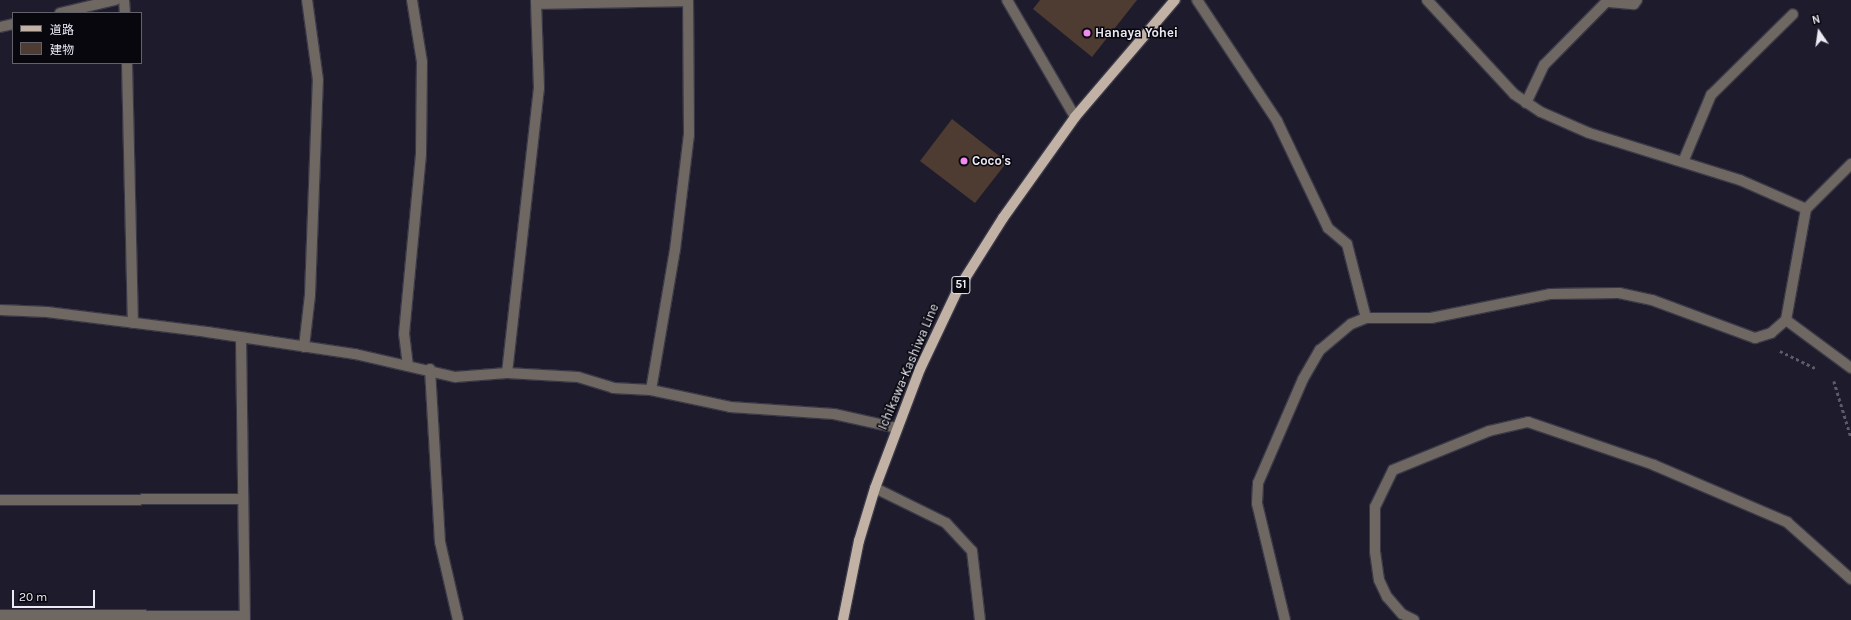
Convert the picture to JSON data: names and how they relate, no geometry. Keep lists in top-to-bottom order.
{
  "streets": {
    "main road": ["51", "Ichikawa-Kashiwa Line"]
  },
  "places": ["Hanaya Yohei", "Coco's"],
  "legend": ["道路", "建物"],
  "scale_bar": "20 m",
  "north": "top"
}
